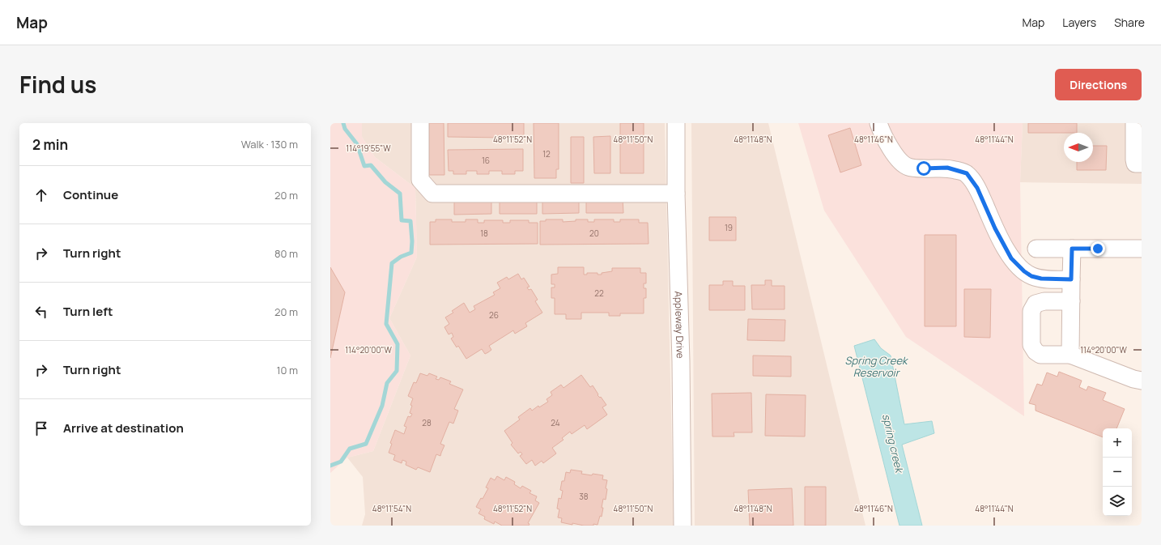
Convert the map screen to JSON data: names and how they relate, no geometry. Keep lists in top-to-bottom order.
{
  "streets": {
    "street": ["Appleway Drive"]
  },
  "water": ["Spring Creek Reservoir", "spring creek"],
  "house_numbers": [
    "12",
    "16",
    "19",
    "18",
    "20",
    "22",
    "26",
    "28",
    "24",
    "38"
  ],
  "north": "left",
  "page": {
    "header": "Map",
    "nav": ["Map", "Layers", "Share"],
    "title": "Find us",
    "buttons": "Directions",
    "heading": ["2 min", "Walk · 130 m"],
    "list": [
      ["Continue", "20 m"],
      ["Turn right", "80 m"],
      ["Turn left", "20 m"],
      ["Turn right", "10 m"],
      "Arrive at destination"
    ],
    "map_buttons": ["+", "−"]
  },
  "coordinates": [
    "48°11'52\"N",
    "48°11'50\"N",
    "48°11'48\"N",
    "48°11'46\"N",
    "48°11'44\"N",
    "114°19'55\"W",
    "114°20'00\"W",
    "48°11'54\"N"
  ]
}
